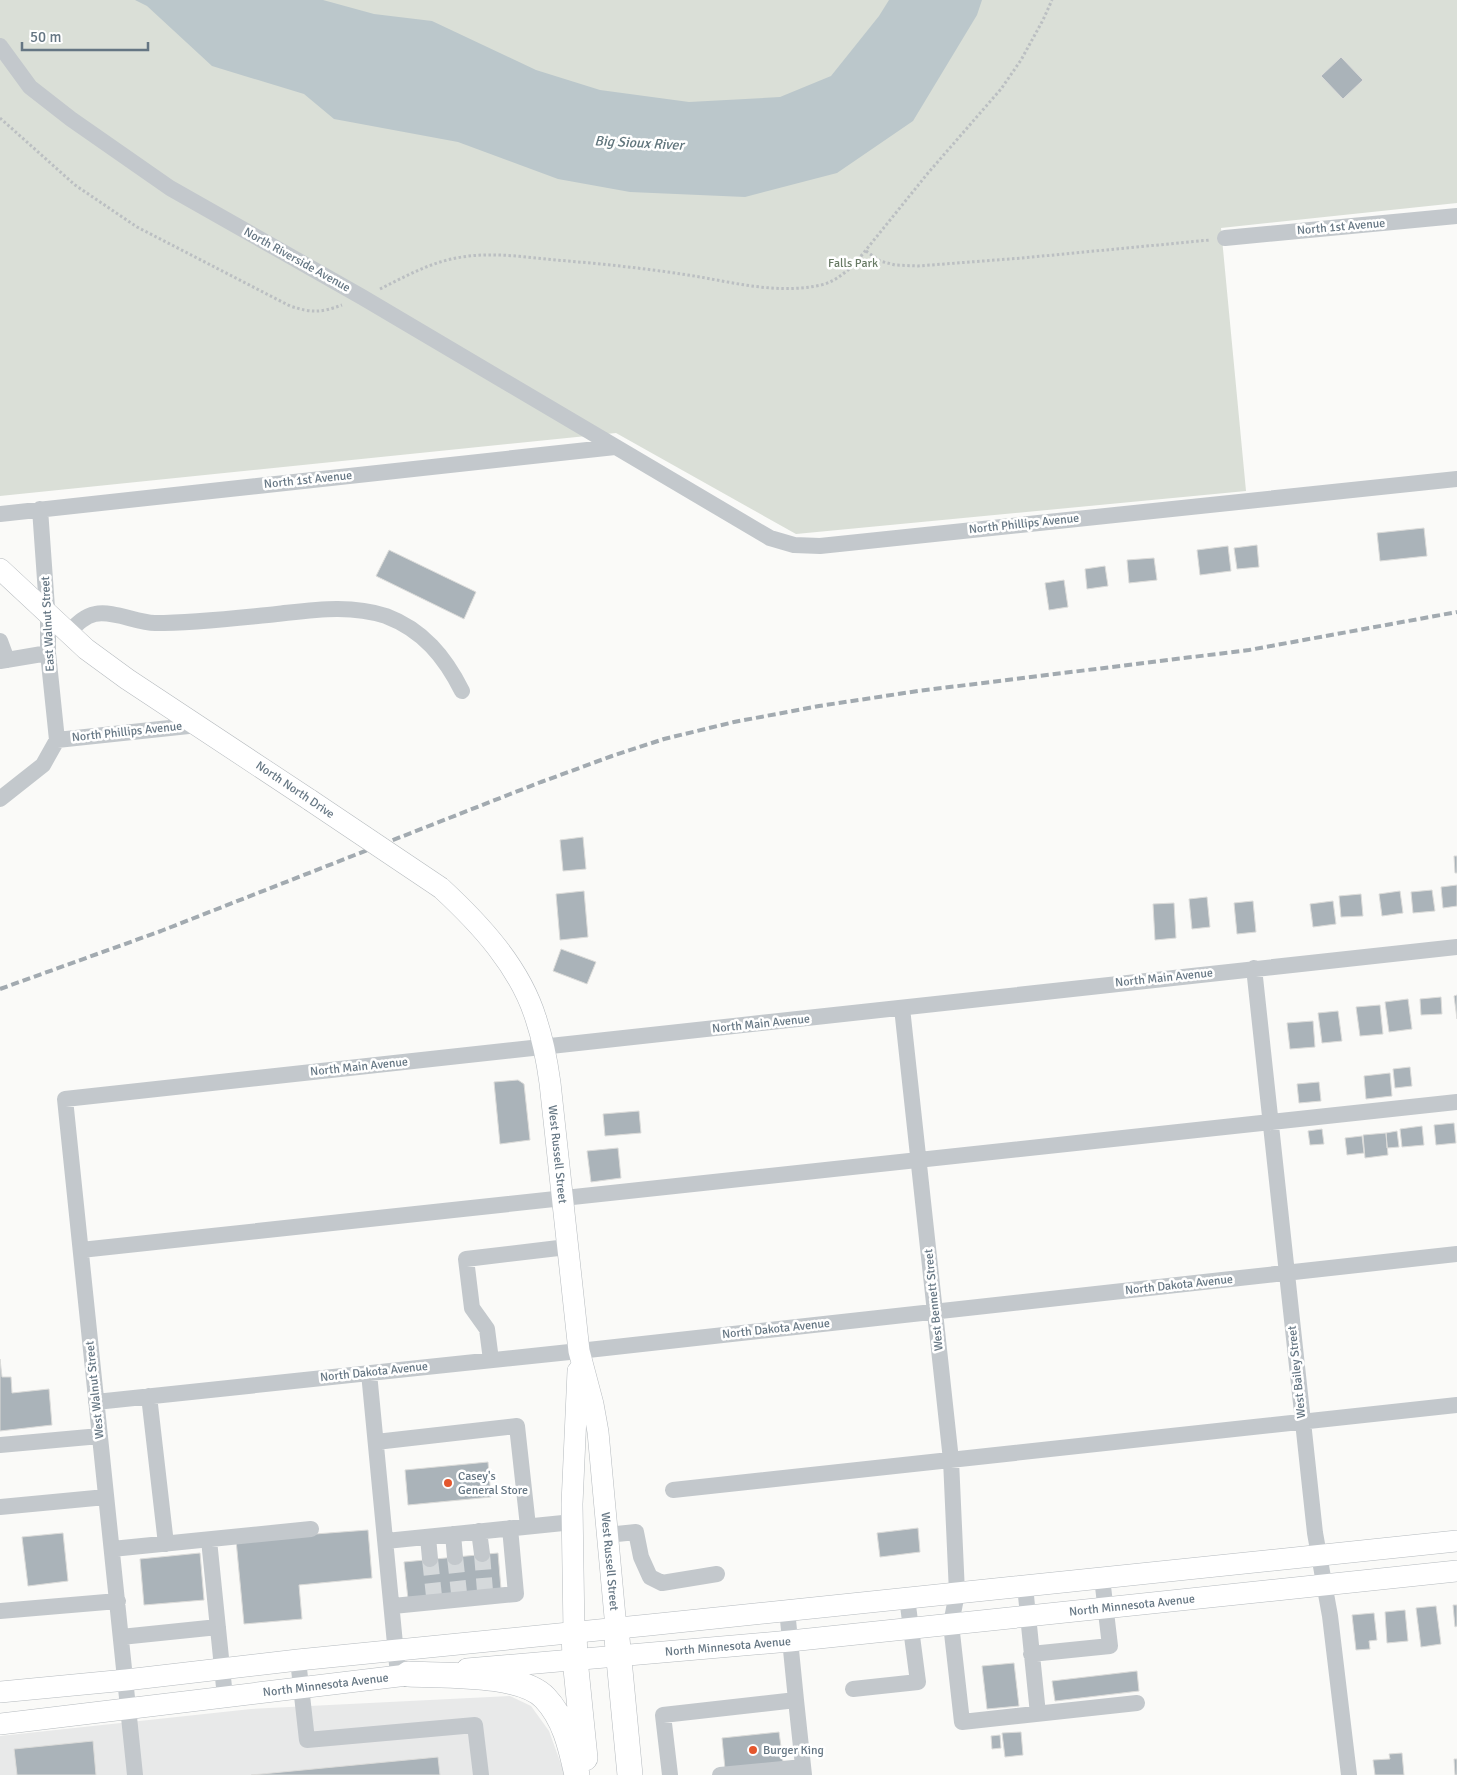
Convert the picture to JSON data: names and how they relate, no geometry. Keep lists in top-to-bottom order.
{
  "streets": {
    "highway": ["West Russell Street"],
    "main road": ["North North Drive", "North Minnesota Avenue"],
    "street": [
      "North 1st Avenue",
      "North Riverside Avenue",
      "North Phillips Avenue",
      "East Walnut Street",
      "North Main Avenue",
      "North Dakota Avenue",
      "West Bennett Street",
      "West Bailey Street",
      "West Walnut Street"
    ]
  },
  "crossings": [
    ["North 1st Avenue", "North Riverside Avenue"],
    ["North 1st Avenue", "North Phillips Avenue"],
    ["North 1st Avenue", "East Walnut Street"],
    ["North Riverside Avenue", "North Phillips Avenue"],
    ["North Phillips Avenue", "East Walnut Street"],
    ["North Phillips Avenue", "North North Drive"],
    ["East Walnut Street", "North North Drive"],
    ["North North Drive", "North Main Avenue"],
    ["North North Drive", "West Russell Street"],
    ["North Main Avenue", "West Russell Street"],
    ["North Main Avenue", "West Bennett Street"],
    ["North Main Avenue", "West Bailey Street"],
    ["North Main Avenue", "West Walnut Street"],
    ["West Russell Street", "North Dakota Avenue"],
    ["West Russell Street", "North Minnesota Avenue"],
    ["North Dakota Avenue", "West Bennett Street"],
    ["North Dakota Avenue", "West Bailey Street"],
    ["North Dakota Avenue", "West Walnut Street"],
    ["West Bennett Street", "North Minnesota Avenue"],
    ["West Bailey Street", "North Minnesota Avenue"],
    ["West Walnut Street", "North Minnesota Avenue"]
  ],
  "water": ["Big Sioux River"],
  "parks": ["Falls Park"],
  "places": ["Casey's General Store", "Burger King"],
  "scale_bar": "50 m"
}
